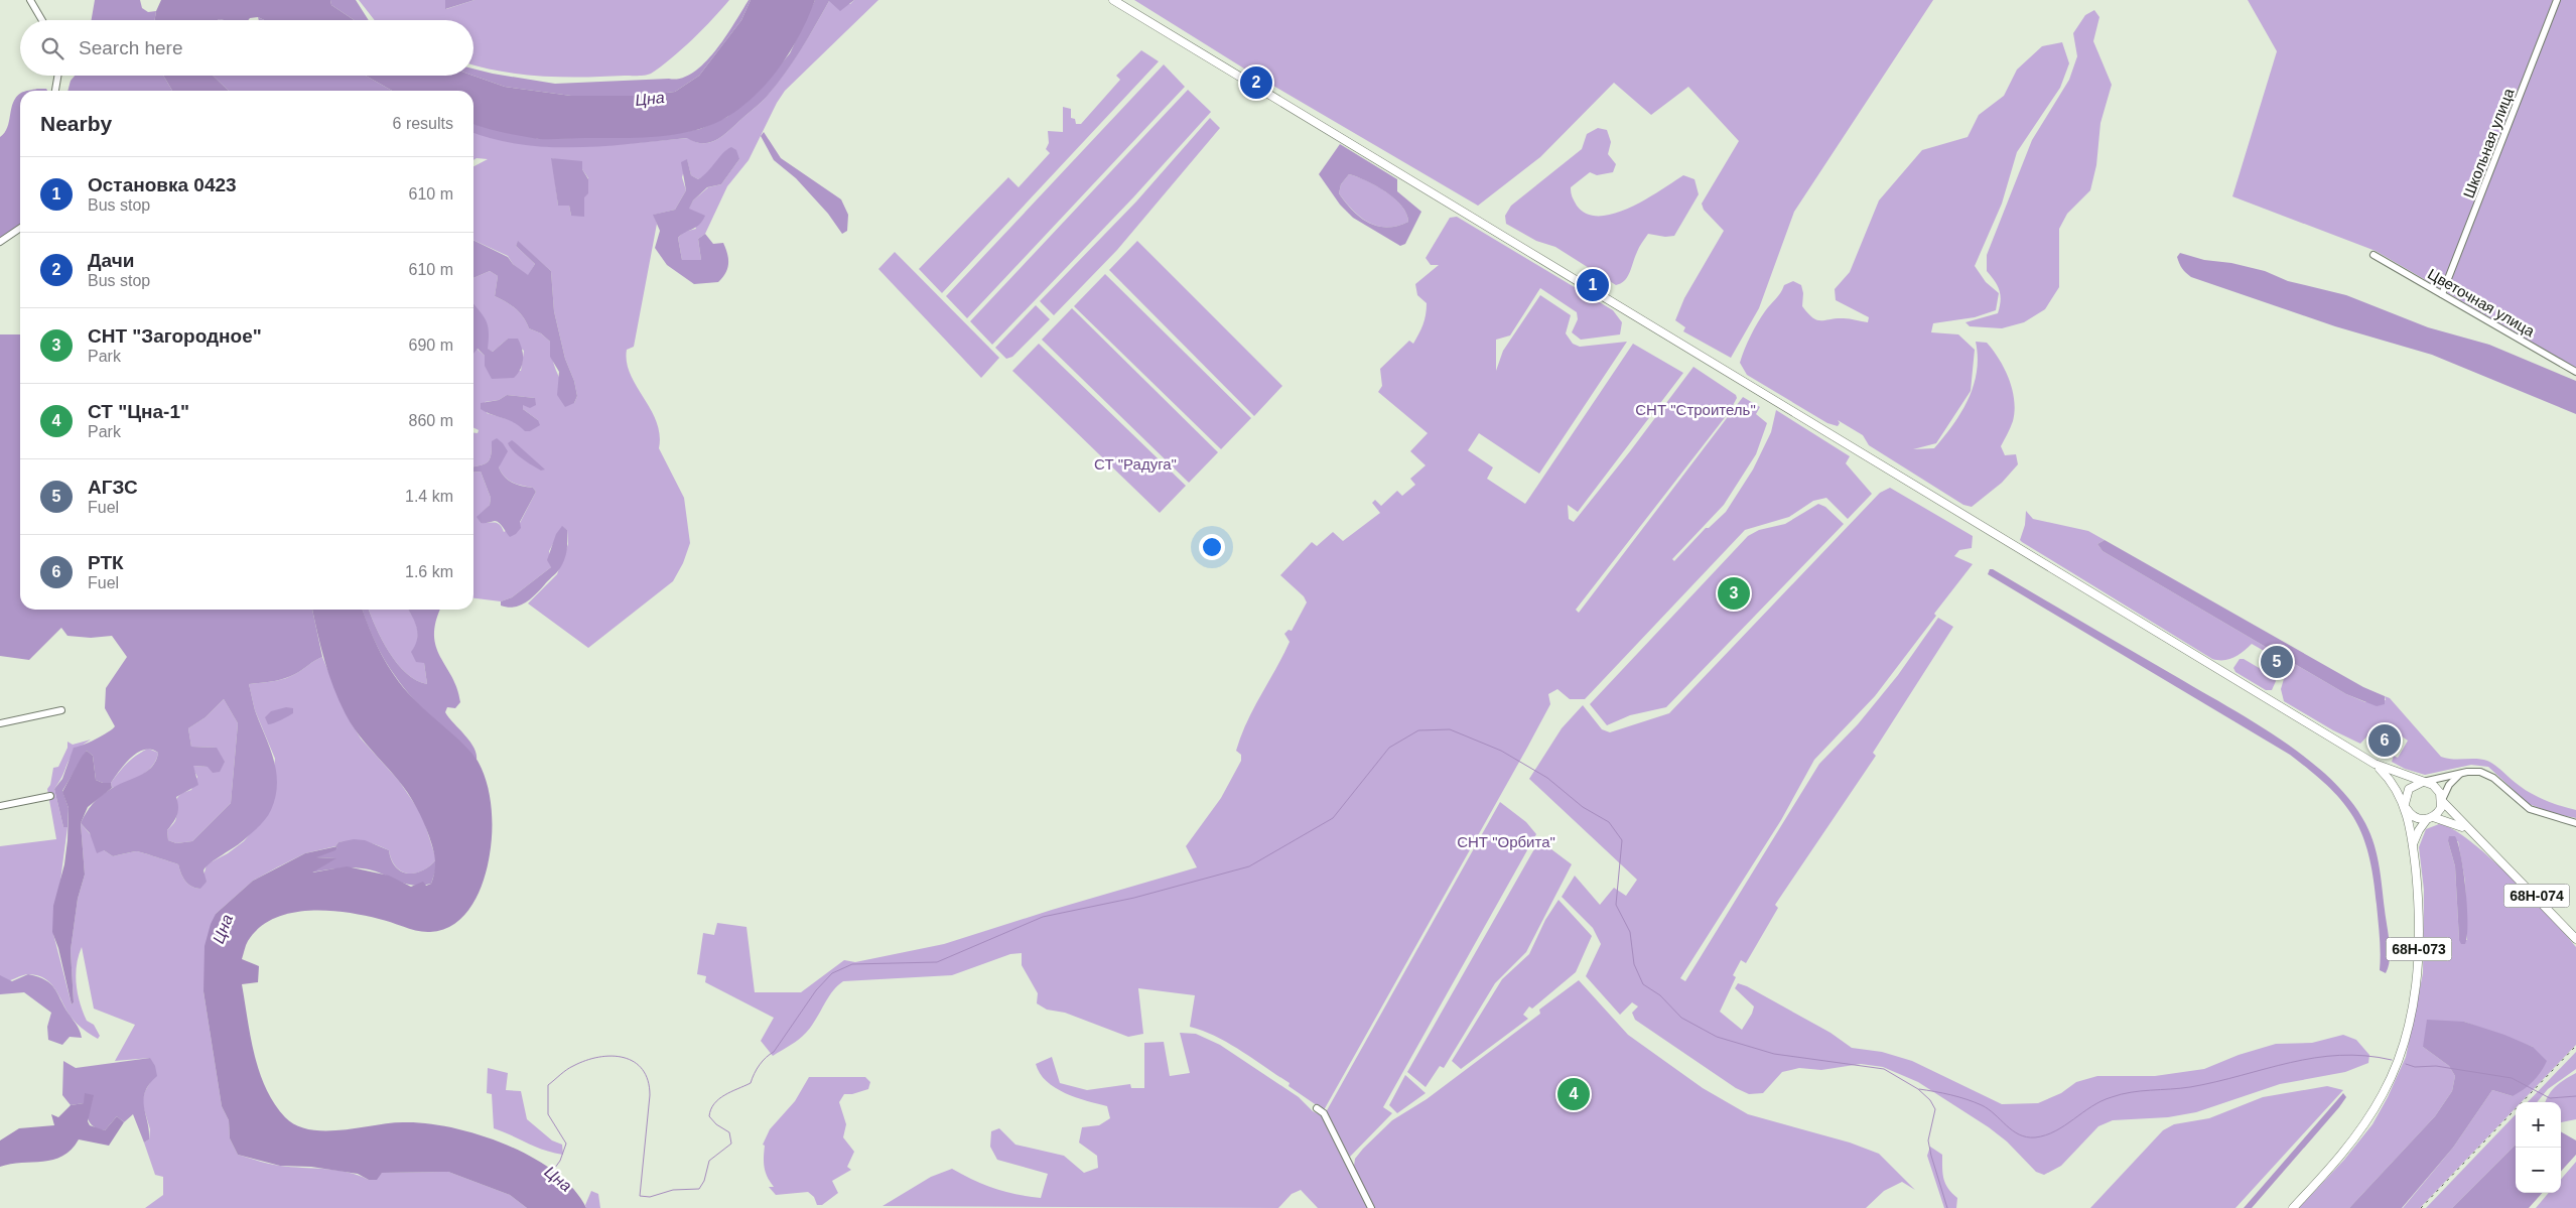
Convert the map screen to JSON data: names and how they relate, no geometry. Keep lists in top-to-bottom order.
{
  "streets": {
    "main road": ["68Н-074", "68Н-073"],
    "street": ["Школьная улица", "Цветочная улица"]
  },
  "crossings": [
    ["Школьная улица", "Цветочная улица"],
    ["68Н-074", "68Н-073"]
  ],
  "water": ["Цна"],
  "parks": ["CНТ \"Строитель\"", "СТ \"Радуга\"", "CНТ \"Орбита\""],
  "page": {
    "search": "Search here",
    "pins": [
      "2",
      "1",
      "3",
      "5",
      "6",
      "4"
    ],
    "heading": ["Nearby", "6 results"],
    "list": [
      {
        "mark": "1",
        "name": "Остановка 0423",
        "note": "Bus stop",
        "value": "610 m"
      },
      {
        "mark": "2",
        "name": "Дачи",
        "note": "Bus stop",
        "value": "610 m"
      },
      {
        "mark": "3",
        "name": "СНТ \"Загородное\"",
        "note": "Park",
        "value": "690 m"
      },
      {
        "mark": "4",
        "name": "СТ \"Цна-1\"",
        "note": "Park",
        "value": "860 m"
      },
      {
        "mark": "5",
        "name": "АГЗС",
        "note": "Fuel",
        "value": "1.4 km"
      },
      {
        "mark": "6",
        "name": "РТК",
        "note": "Fuel",
        "value": "1.6 km"
      }
    ],
    "map_buttons": ["+", "−"]
  }
}
